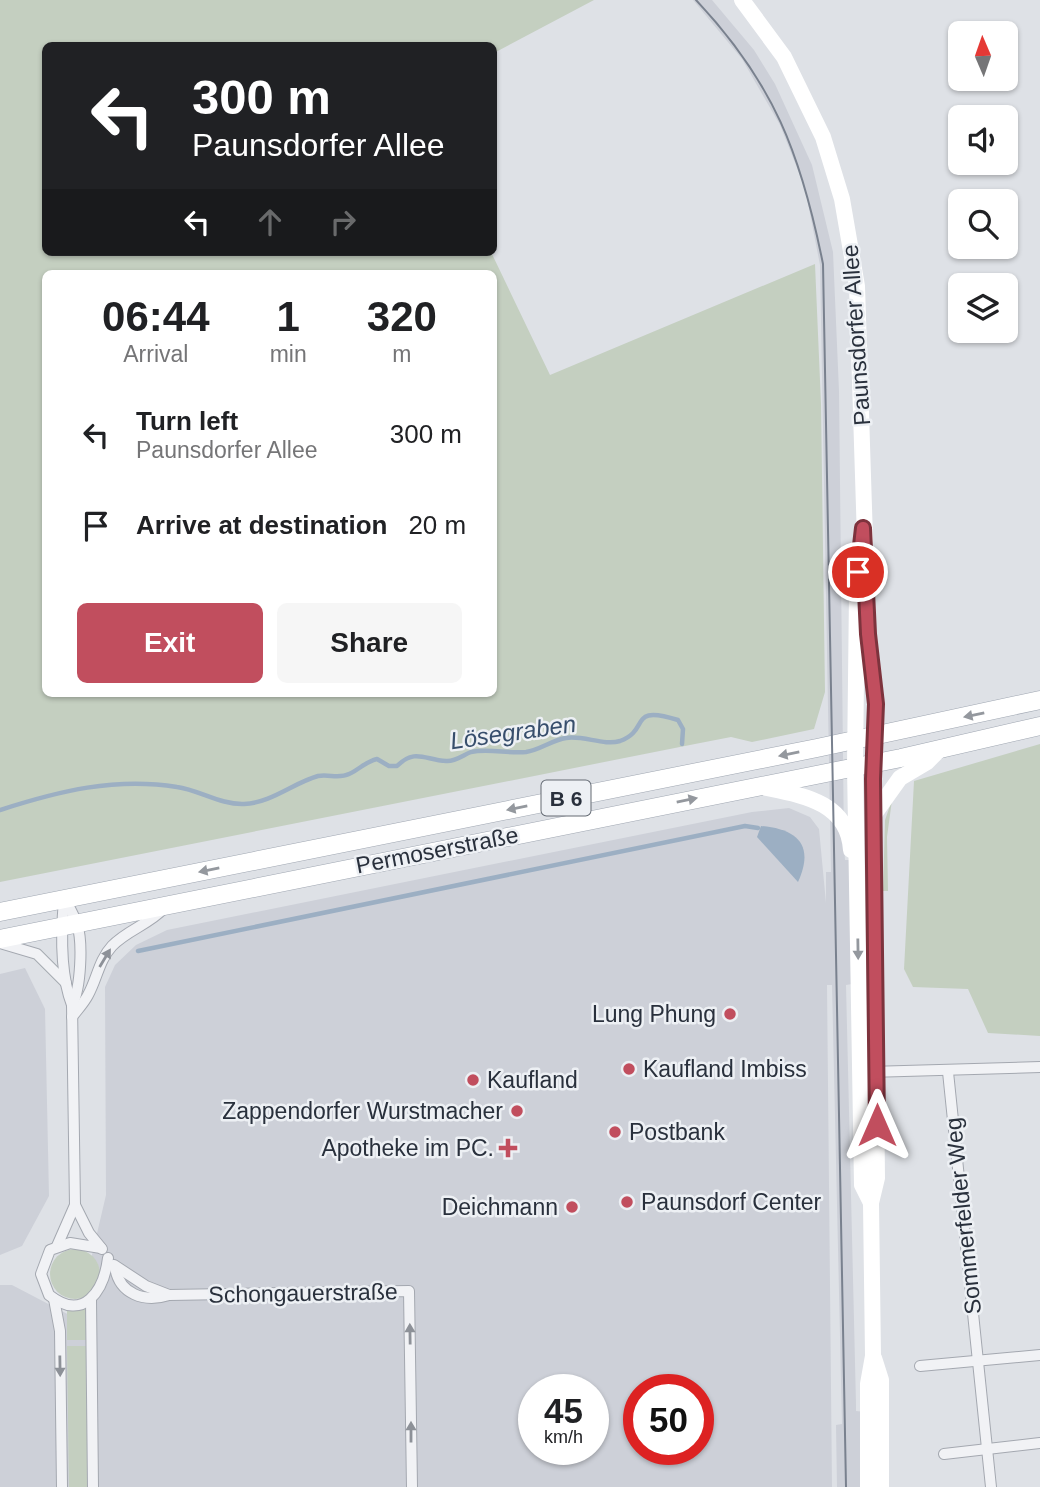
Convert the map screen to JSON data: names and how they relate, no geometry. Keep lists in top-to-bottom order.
{
  "streets": {
    "main road": ["Paunsdorfer Allee", "B 6", "Permoserstraße"],
    "street": ["Sommerfelder Weg", "Schongauerstraße"]
  },
  "crossings": [
    ["Paunsdorfer Allee", "B 6"],
    ["Paunsdorfer Allee", "Permoserstraße"],
    ["B 6", "Permoserstraße"],
    ["Permoserstraße", "Schongauerstraße"]
  ],
  "water": ["Lösegraben"],
  "places": {
    "other": [
      "Lung Phung",
      "Kaufland Imbiss",
      "Kaufland",
      "Zappendorfer Wurstmacher",
      "Postbank",
      "Paunsdorf Center",
      "Deichmann"
    ],
    "health": ["Apotheke im PC."]
  },
  "north": "top",
  "page": {
    "turn": ["300 m", "Paunsdorfer Allee"],
    "eta": [
      "06:44",
      "Arrival",
      "1",
      "min",
      "320",
      "m"
    ],
    "list": [
      {
        "name": "Turn left",
        "note": "Paunsdorfer Allee",
        "value": "300 m"
      },
      {
        "name": "Arrive at destination",
        "value": "20 m"
      }
    ],
    "buttons": ["Exit", "Share"],
    "speed": "45 km/h",
    "limit": "50"
  }
}
